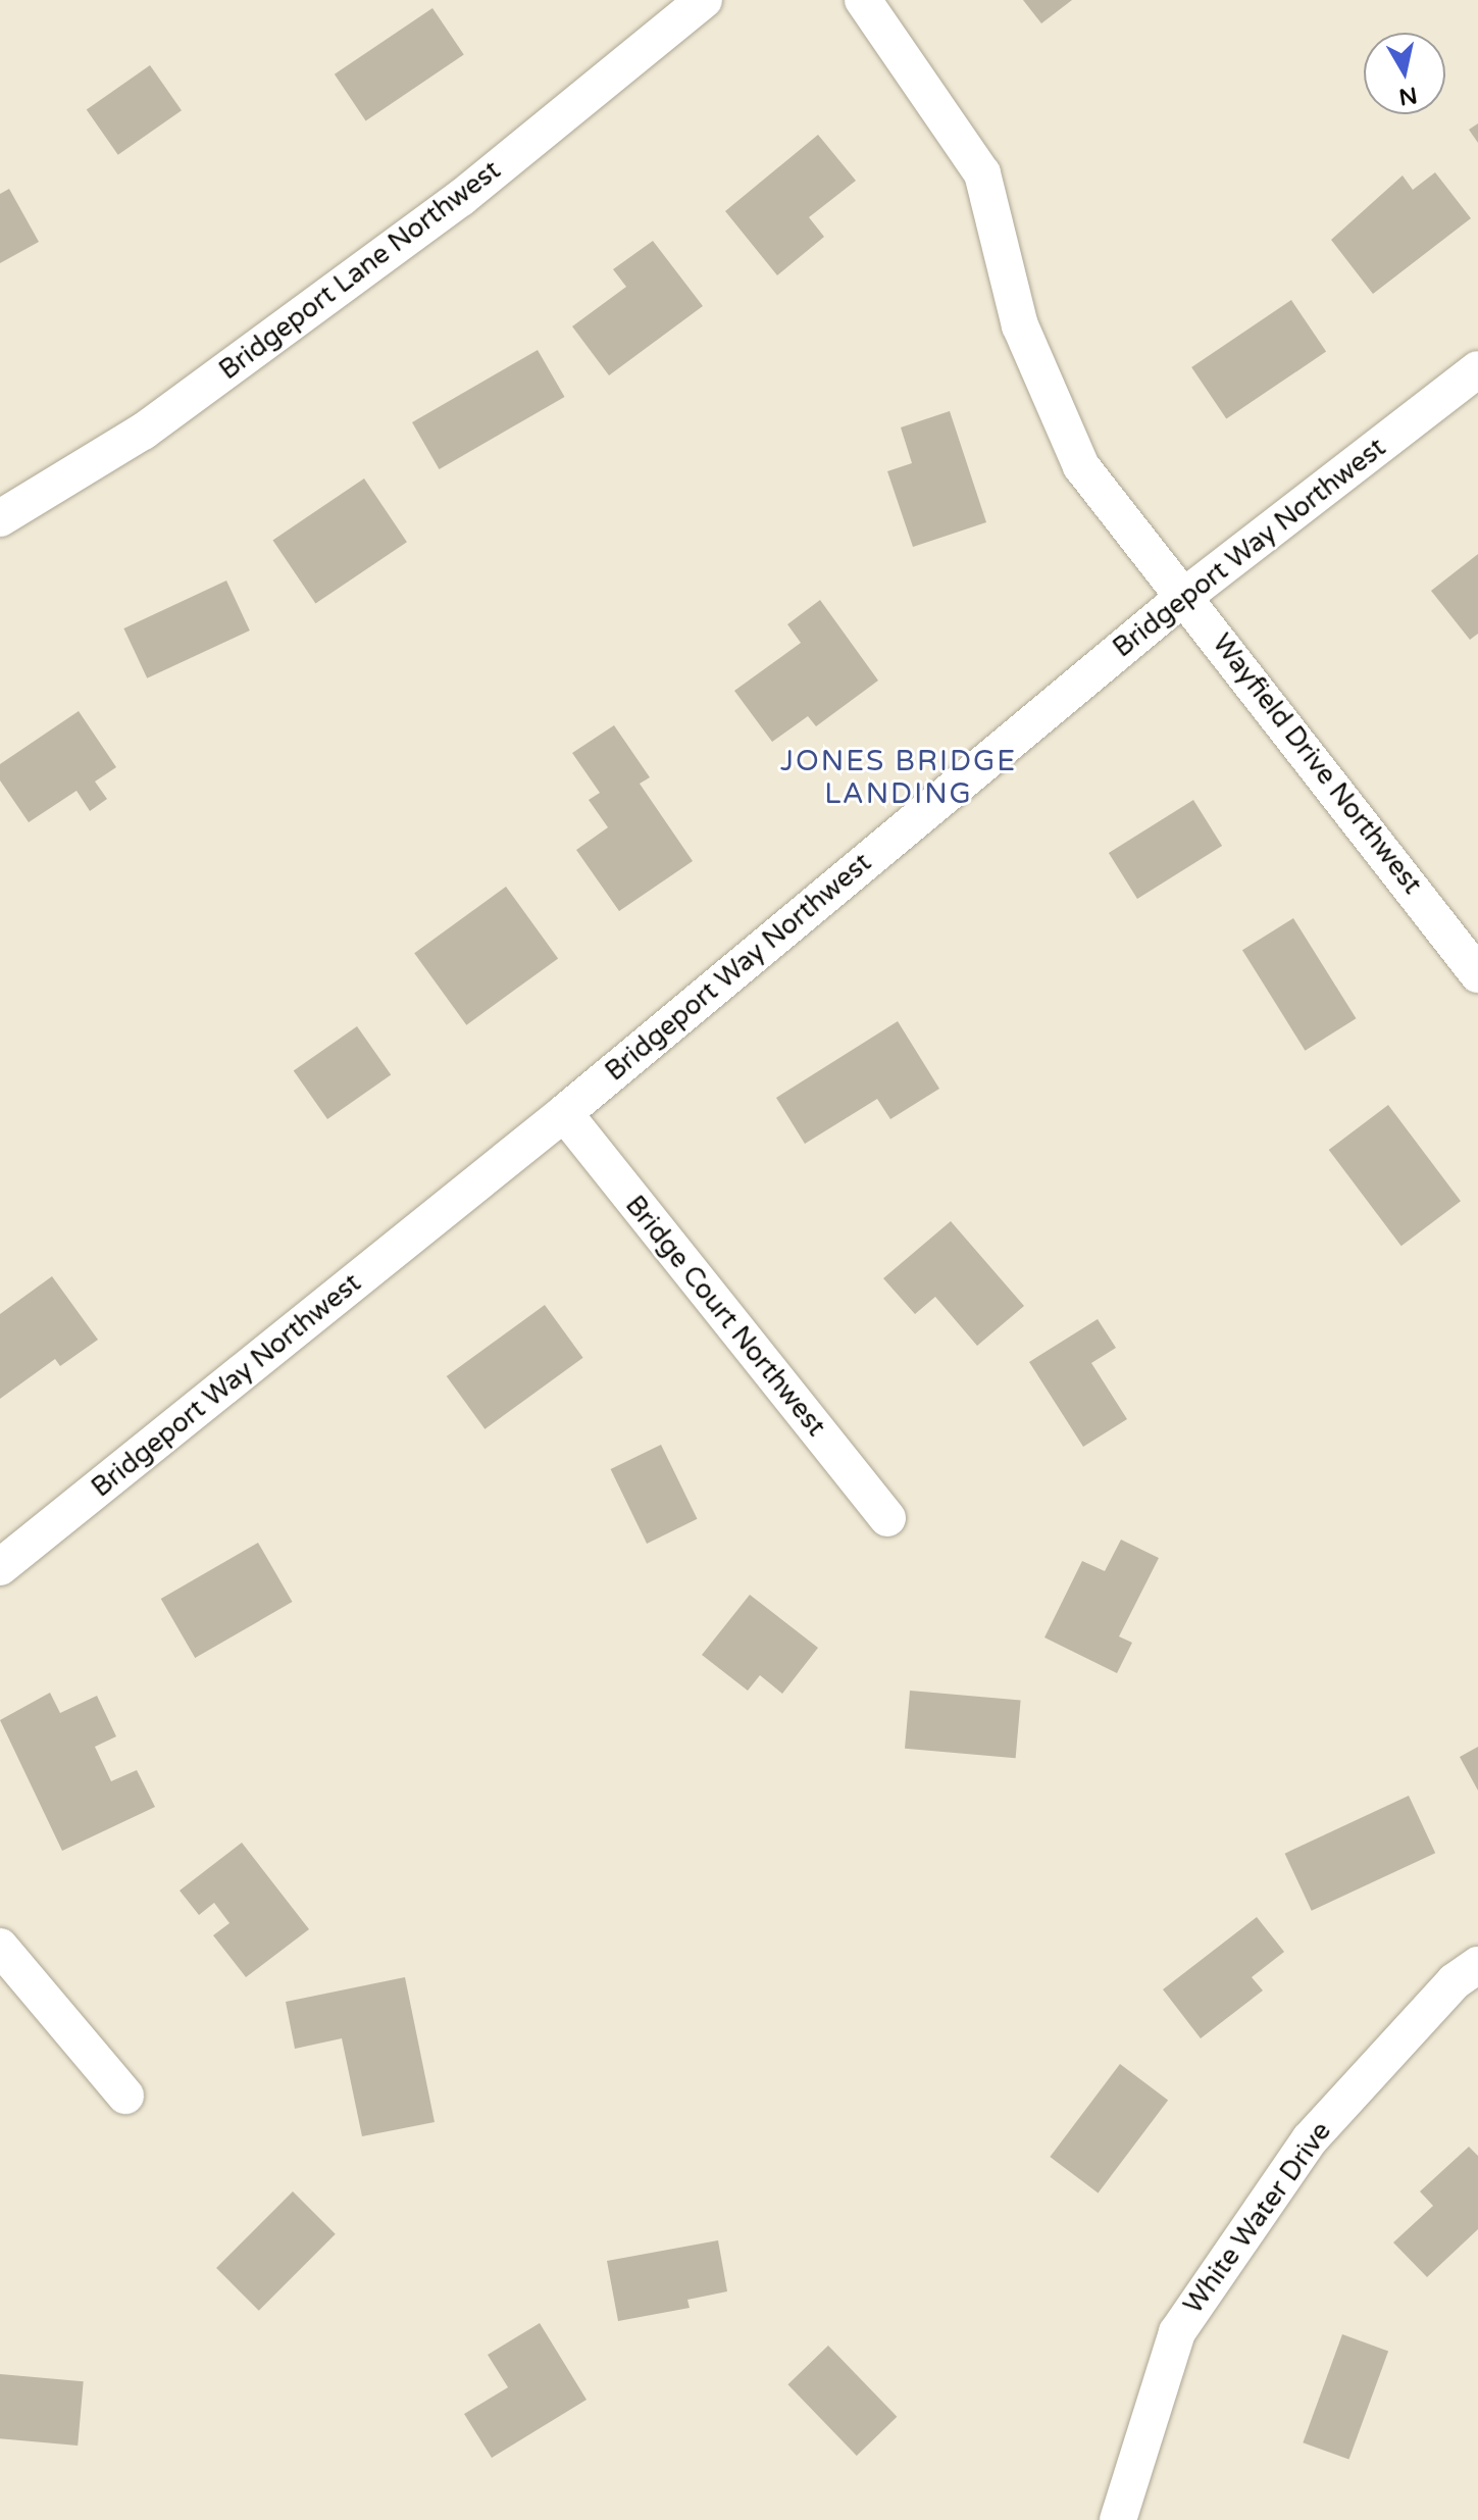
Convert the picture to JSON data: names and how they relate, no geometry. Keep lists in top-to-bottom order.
{
  "streets": {
    "street": [
      "Bridgeport Lane Northwest",
      "Bridgeport Way Northwest",
      "Wayfield Drive Northwest",
      "Bridge Court Northwest",
      "White Water Drive"
    ]
  },
  "crossings": [
    ["Bridgeport Way Northwest", "Wayfield Drive Northwest"],
    ["Bridgeport Way Northwest", "Bridge Court Northwest"]
  ],
  "districts": ["JONES BRIDGE LANDING"],
  "north": "bottom"
}
